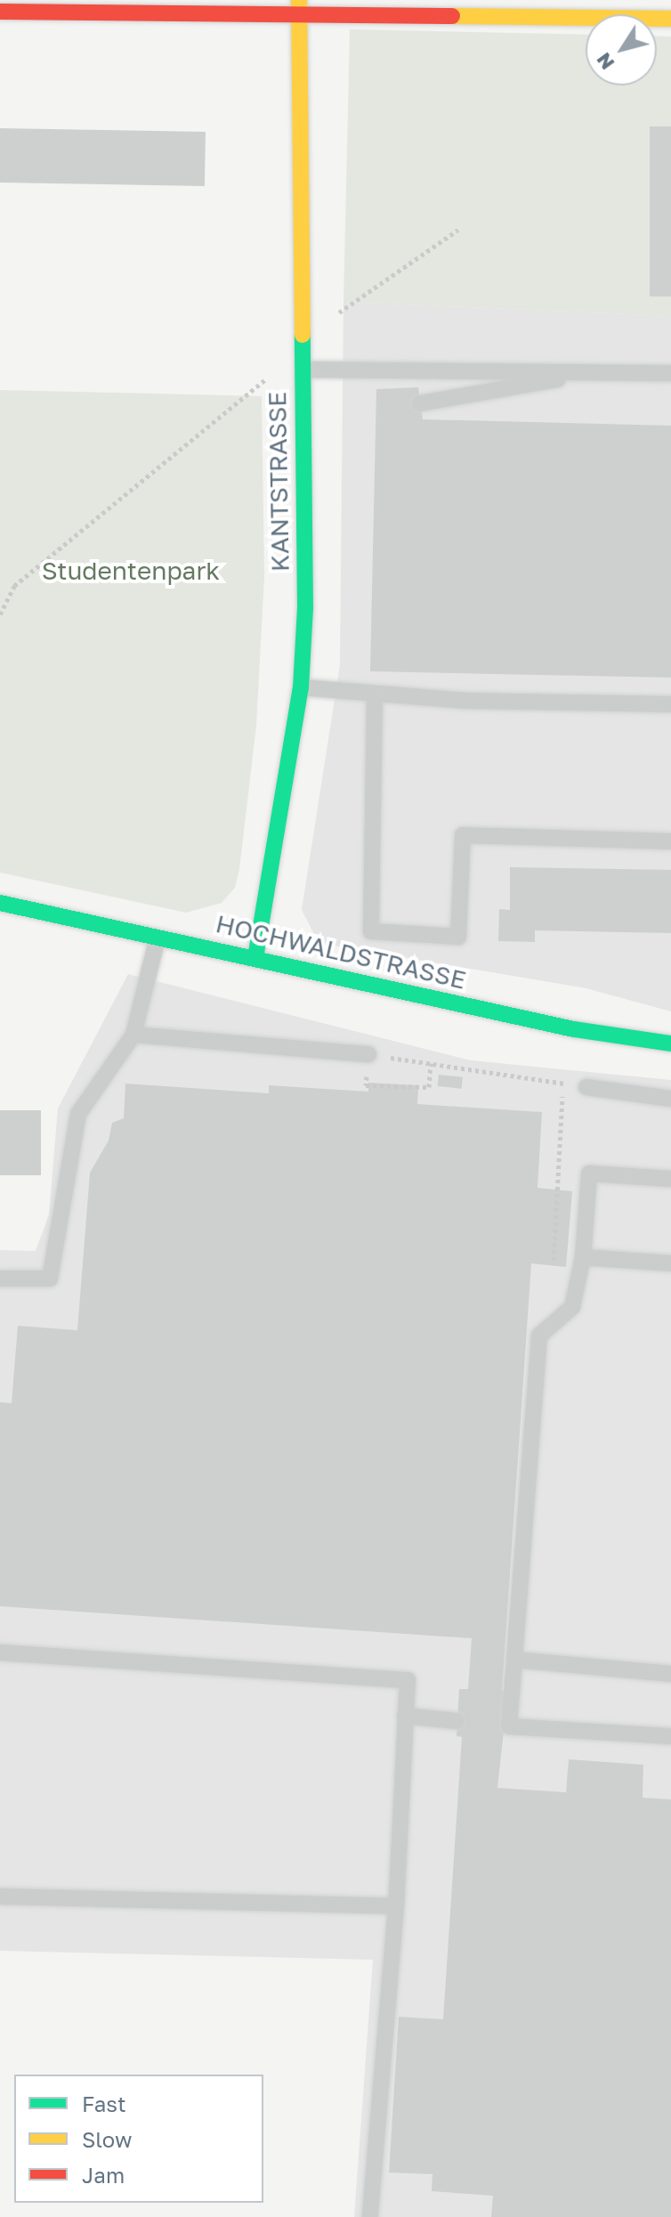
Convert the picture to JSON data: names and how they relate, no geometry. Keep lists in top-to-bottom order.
{
  "streets": {
    "street": ["KANTSTRASSE", "HOCHWALDSTRASSE"]
  },
  "crossings": [
    ["KANTSTRASSE", "HOCHWALDSTRASSE"]
  ],
  "parks": ["Studentenpark"],
  "legend": ["Fast", "Slow", "Jam"],
  "north": "bottom left"
}
